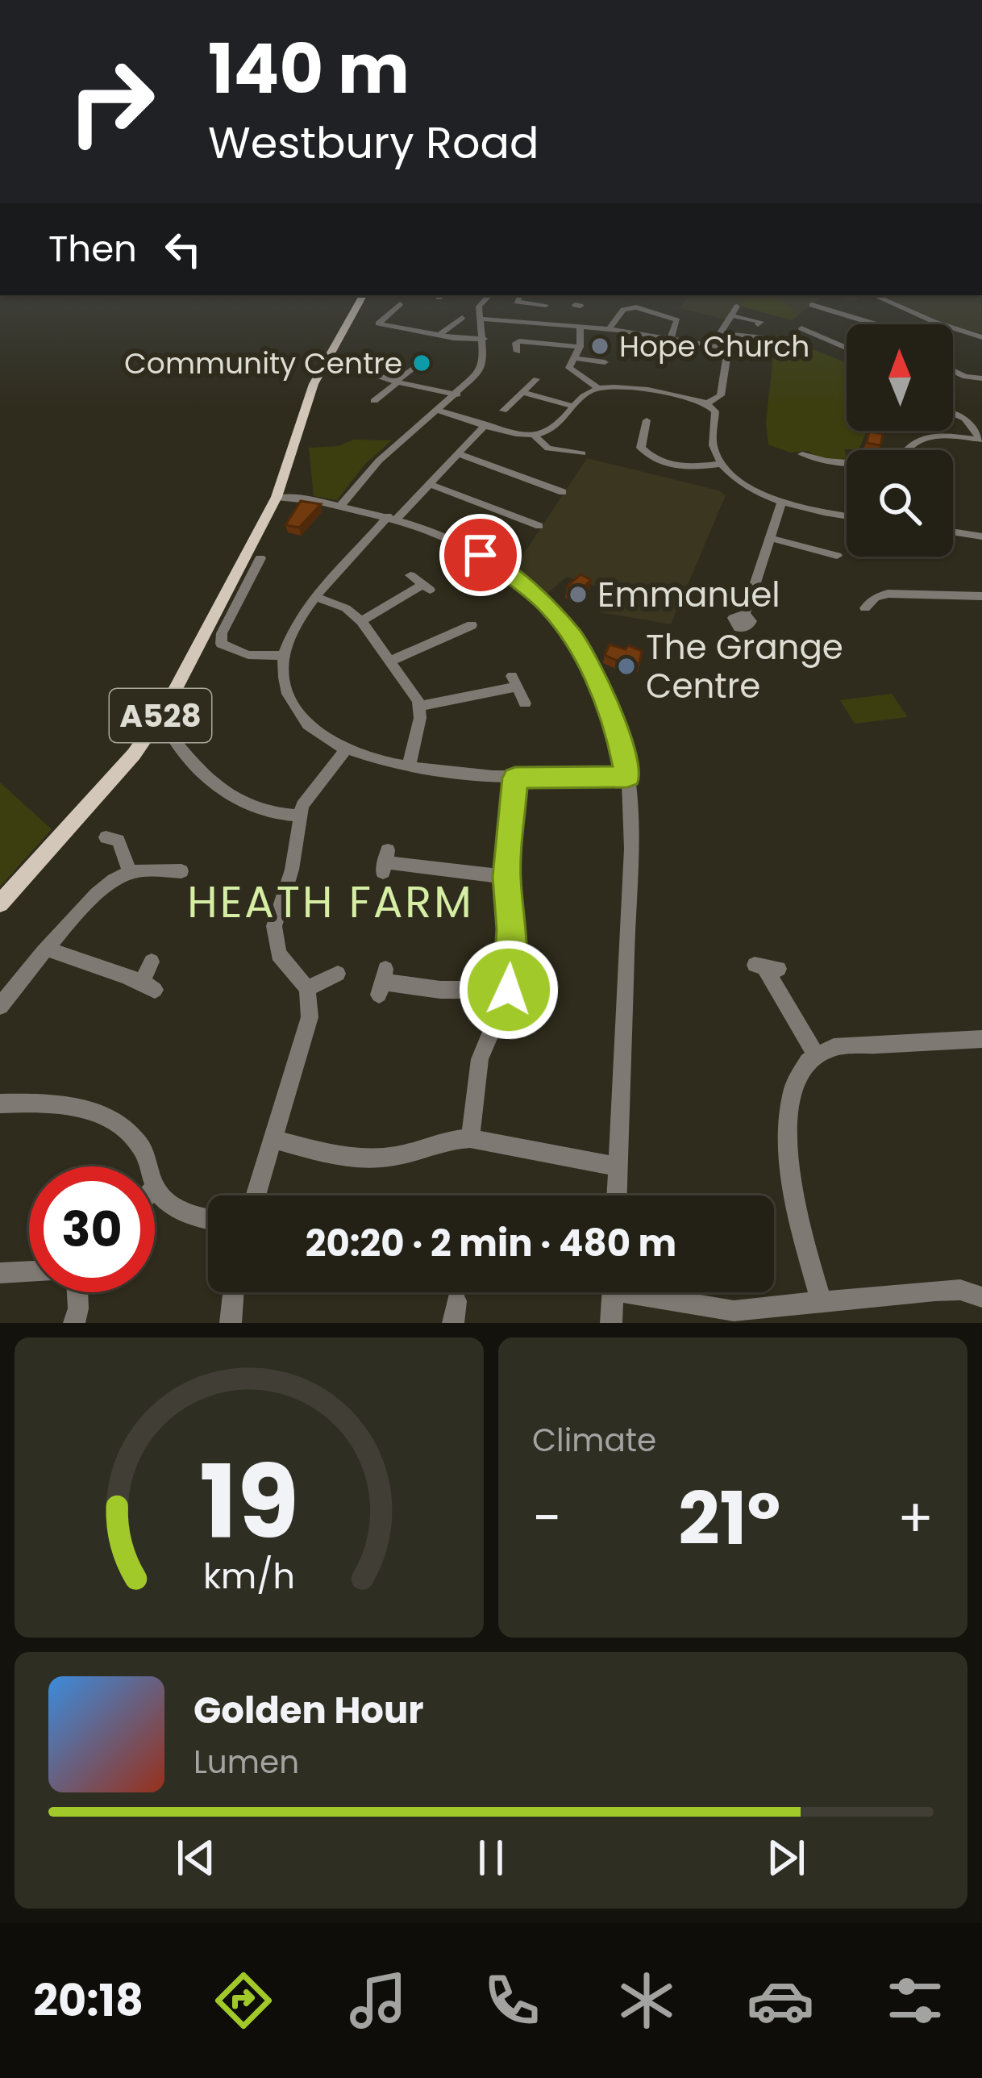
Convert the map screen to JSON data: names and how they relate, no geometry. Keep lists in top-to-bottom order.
{
  "streets": {
    "main road": ["A528"]
  },
  "districts": ["HEATH FARM"],
  "places": [
    "Hope Church",
    "Community Centre",
    "Emmanuel",
    "The Grange Centre"
  ],
  "north": "top",
  "page": {
    "turn": ["140 m", "Westbury Road"],
    "then": "Then",
    "limit": "30",
    "trip": "20:20 · 2 min · 480 m",
    "tile": "Climate",
    "heat": ["−", "21°", "+"],
    "song": ["Golden Hour", "Lumen"],
    "tabs": "20:18",
    "gauge": ["19", "km/h"]
  }
}
